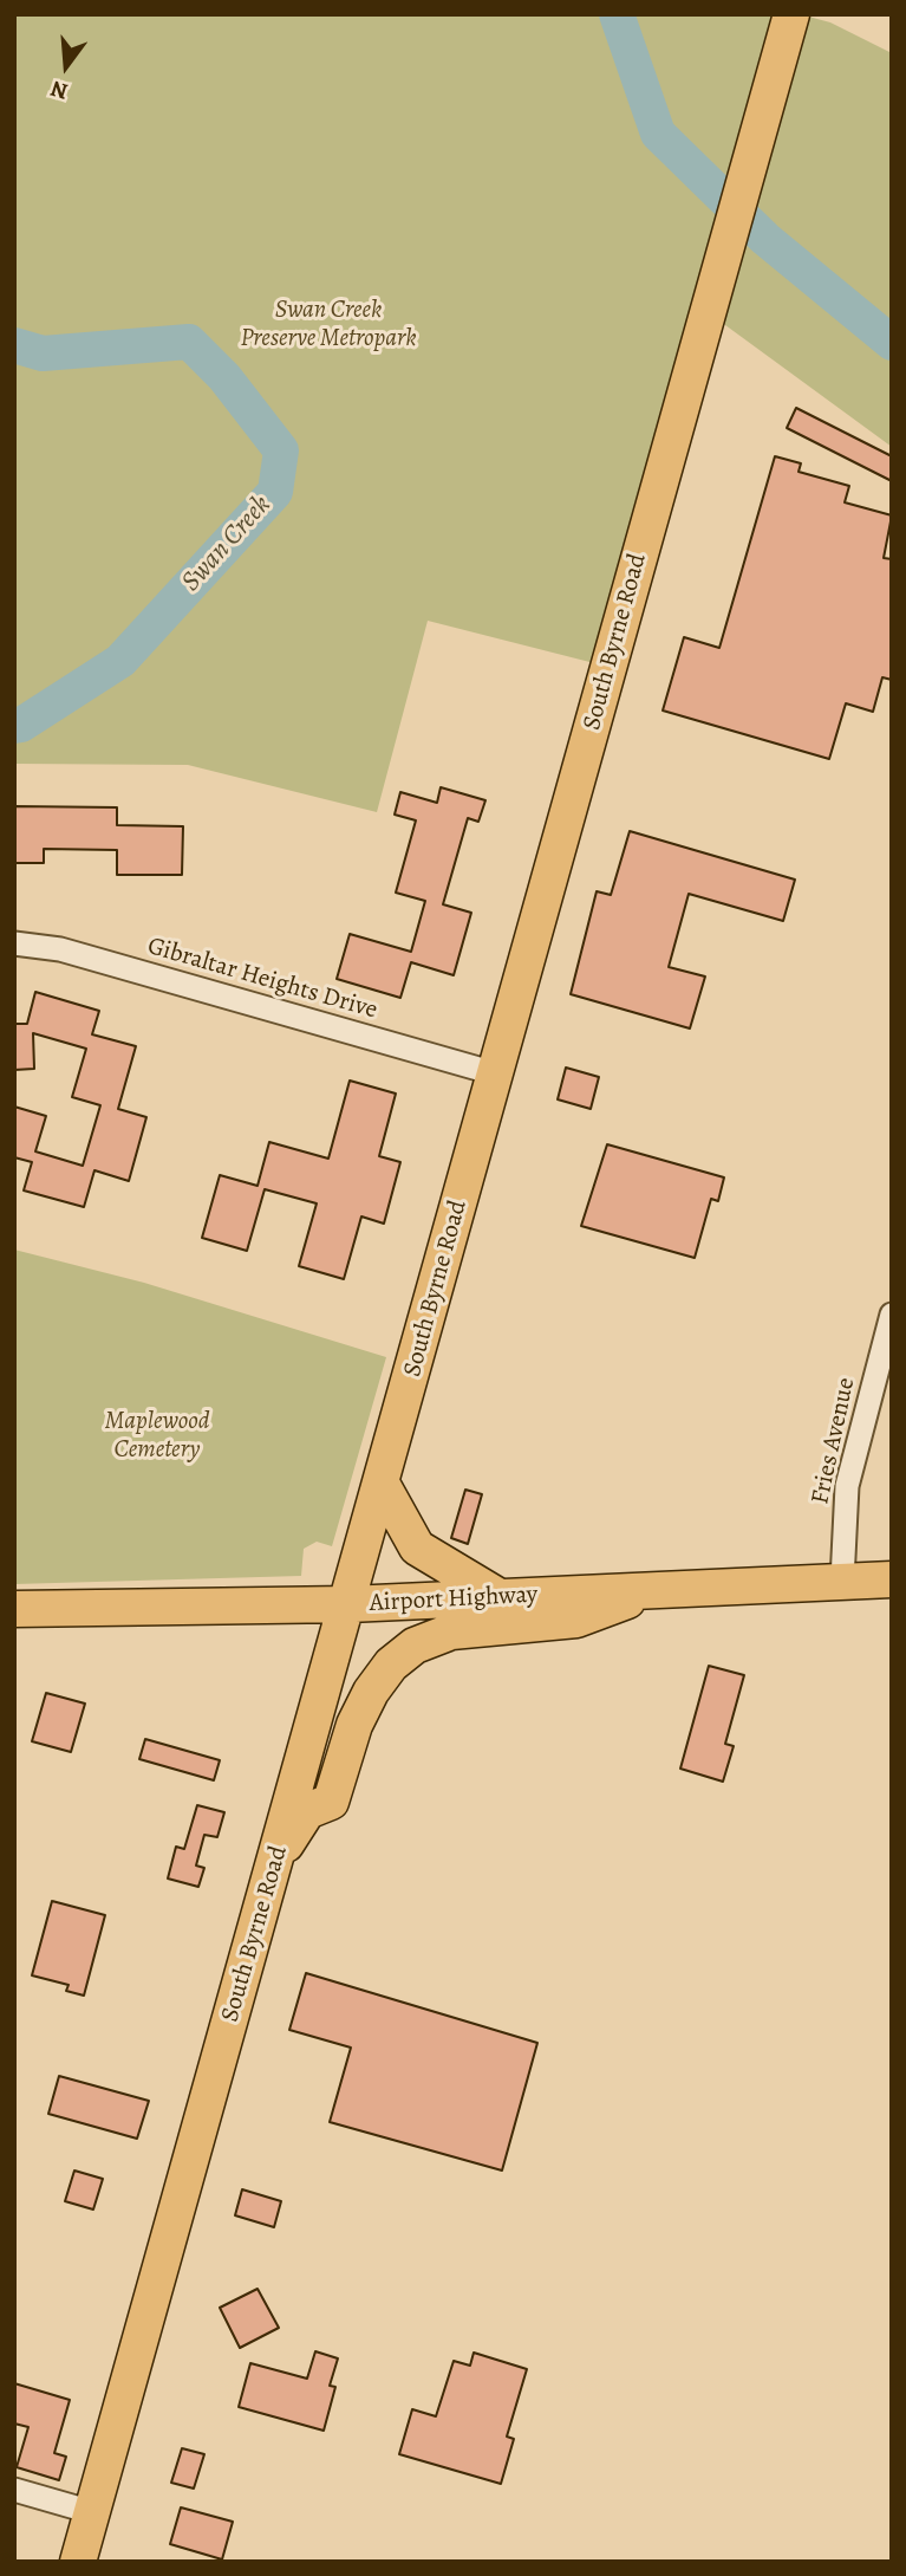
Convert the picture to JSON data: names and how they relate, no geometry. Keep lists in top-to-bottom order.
{
  "streets": {
    "main road": ["South Byrne Road", "Airport Highway"],
    "street": ["Gibraltar Heights Drive", "Fries Avenue"]
  },
  "crossings": [
    ["South Byrne Road", "Gibraltar Heights Drive"],
    ["South Byrne Road", "Airport Highway"],
    ["Fries Avenue", "Airport Highway"]
  ],
  "water": ["Swan Creek"],
  "parks": ["Swan Creek Preserve Metropark", "Maplewood Cemetery"],
  "north": "bottom"
}
